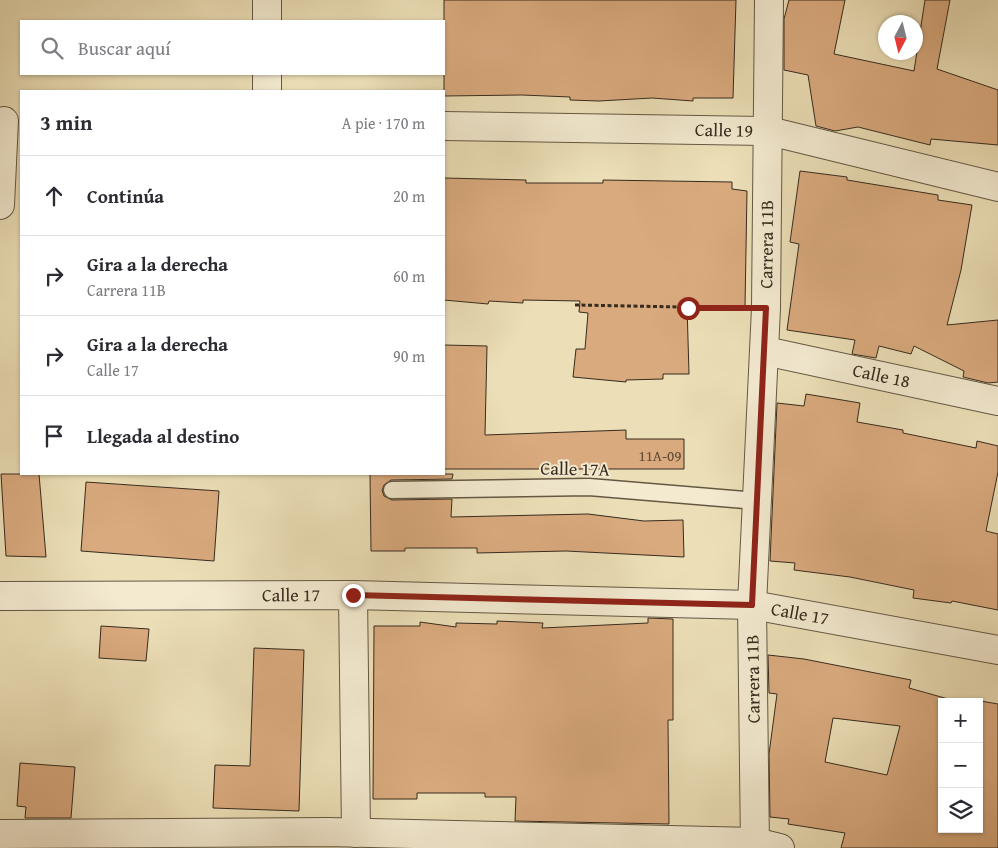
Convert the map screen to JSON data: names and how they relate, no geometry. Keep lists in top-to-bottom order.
{
  "streets": {
    "street": [
      "Calle 19",
      "Carrera 11B",
      "Calle 18",
      "Calle 17"
    ],
    "lane": ["Calle 17A"]
  },
  "crossings": [
    ["Calle 19", "Carrera 11B"],
    ["Carrera 11B", "Calle 18"],
    ["Carrera 11B", "Calle 17A"],
    ["Carrera 11B", "Calle 17"]
  ],
  "house_numbers": ["11A-09"],
  "north": "bottom",
  "page": {
    "search": "Buscar aquí",
    "heading": ["3 min", "A pie · 170 m"],
    "list": [
      ["Continúa", "20 m"],
      ["Gira a la derecha", "Carrera 11B", "60 m"],
      ["Gira a la derecha", "Calle 17", "90 m"],
      "Llegada al destino"
    ],
    "map_buttons": ["+", "−"]
  }
}
